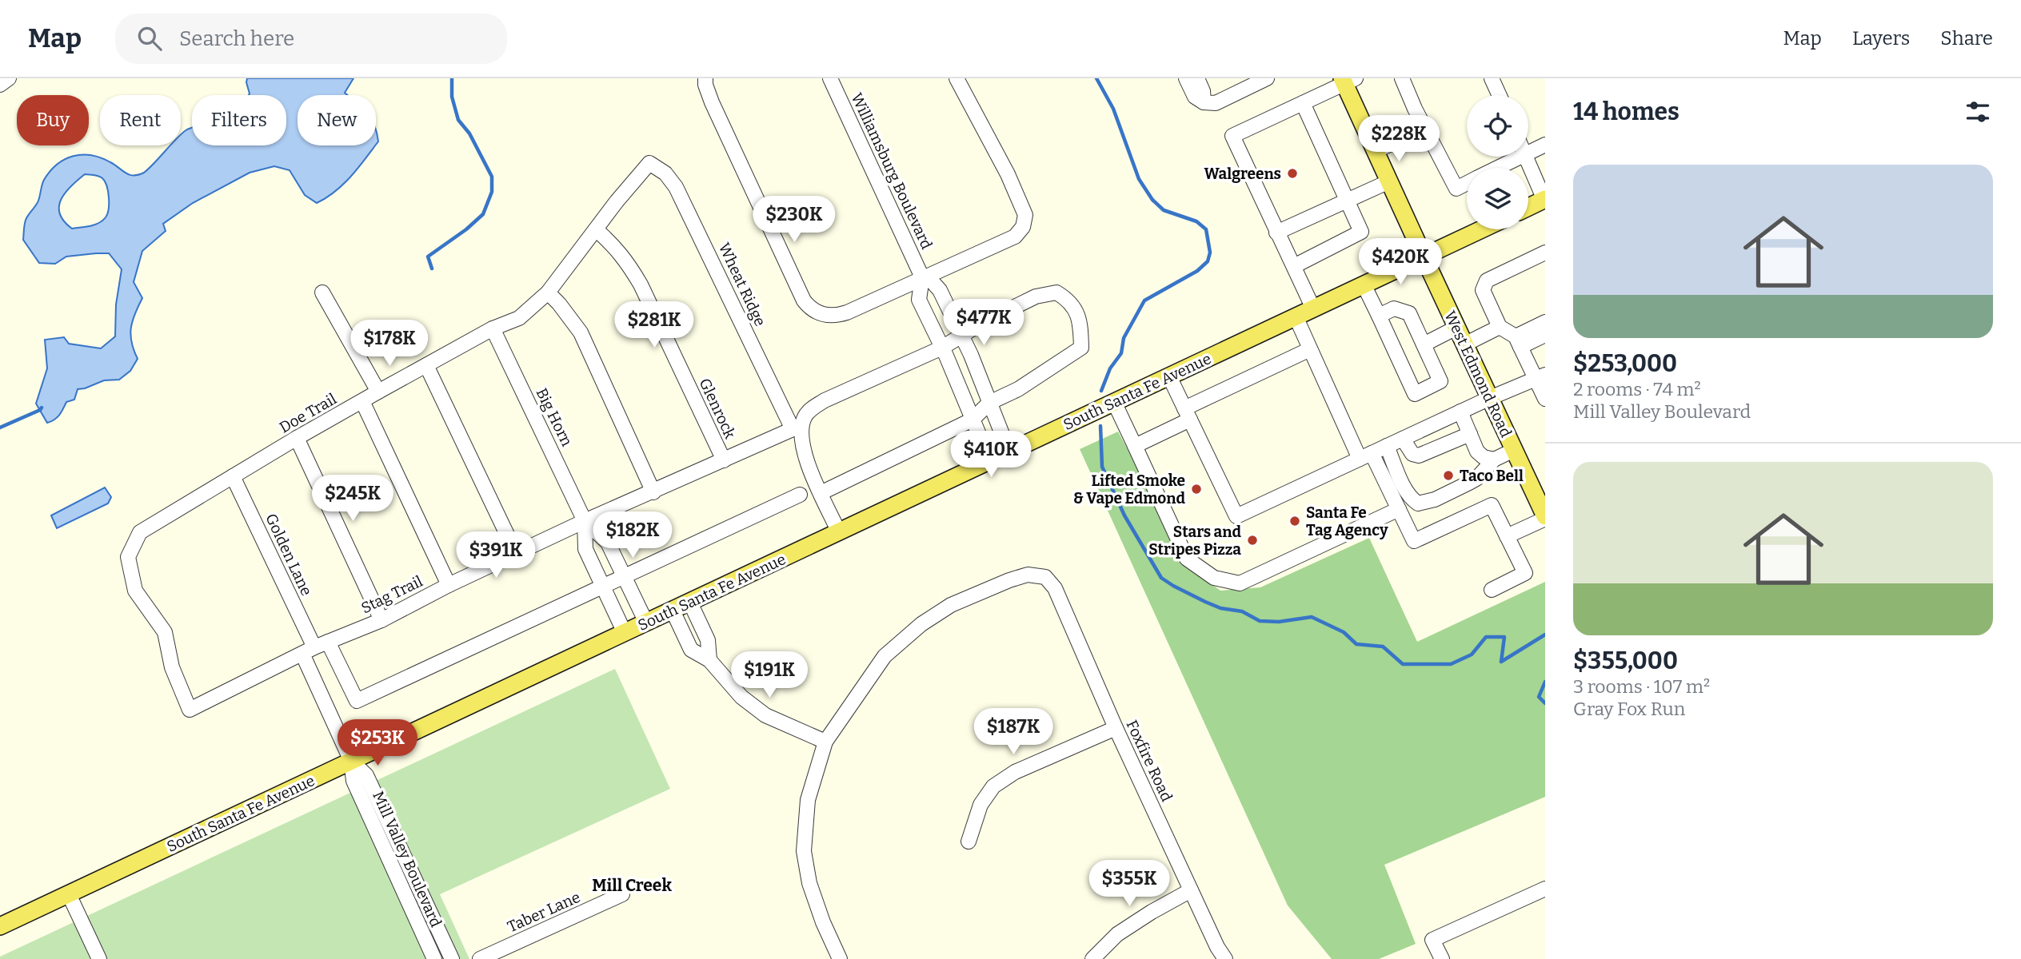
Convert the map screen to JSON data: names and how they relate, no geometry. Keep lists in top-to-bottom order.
{
  "streets": {
    "main road": ["West Edmond Road", "South Santa Fe Avenue"],
    "street": [
      "Williamsburg Boulevard",
      "Wheat Ridge",
      "Glenrock",
      "Doe Trail",
      "Big Horn",
      "Golden Lane",
      "Stag Trail",
      "Foxfire Road",
      "Mill Valley Boulevard",
      "Taber Lane"
    ]
  },
  "crossings": [
    ["Williamsburg Boulevard", "South Santa Fe Avenue"],
    ["Wheat Ridge", "Doe Trail"],
    ["Wheat Ridge", "Stag Trail"],
    ["West Edmond Road", "South Santa Fe Avenue"],
    ["South Santa Fe Avenue", "Big Horn"],
    ["South Santa Fe Avenue", "Golden Lane"],
    ["South Santa Fe Avenue", "Mill Valley Boulevard"],
    ["Glenrock", "Doe Trail"],
    ["Glenrock", "Stag Trail"],
    ["Doe Trail", "Big Horn"],
    ["Doe Trail", "Golden Lane"],
    ["Doe Trail", "Stag Trail"],
    ["Big Horn", "Stag Trail"],
    ["Golden Lane", "Stag Trail"],
    ["Golden Lane", "Mill Valley Boulevard"]
  ],
  "districts": ["Mill Creek"],
  "places": [
    "Walgreens",
    "Taco Bell",
    "Lifted Smoke & Vape Edmond",
    "Santa Fe Tag Agency",
    "Stars and Stripes Pizza"
  ],
  "page": {
    "header": "Map",
    "search": "Search here",
    "nav": ["Map", "Layers", "Share"],
    "heading": "14 homes",
    "chip": [
      "Buy",
      "Rent",
      "Filters",
      "New"
    ],
    "price": [
      "$228K",
      "$230K",
      "$420K",
      "$477K",
      "$281K",
      "$178K",
      "$410K",
      "$245K",
      "$182K",
      "$391K",
      "$191K",
      "$187K",
      "$253K",
      "$355K"
    ],
    "list": [
      {
        "name": "$253,000",
        "note": "2 rooms · 74 m² · Mill Valley Boulevard"
      },
      {
        "name": "$355,000",
        "note": "3 rooms · 107 m² · Gray Fox Run"
      }
    ]
  }
}
